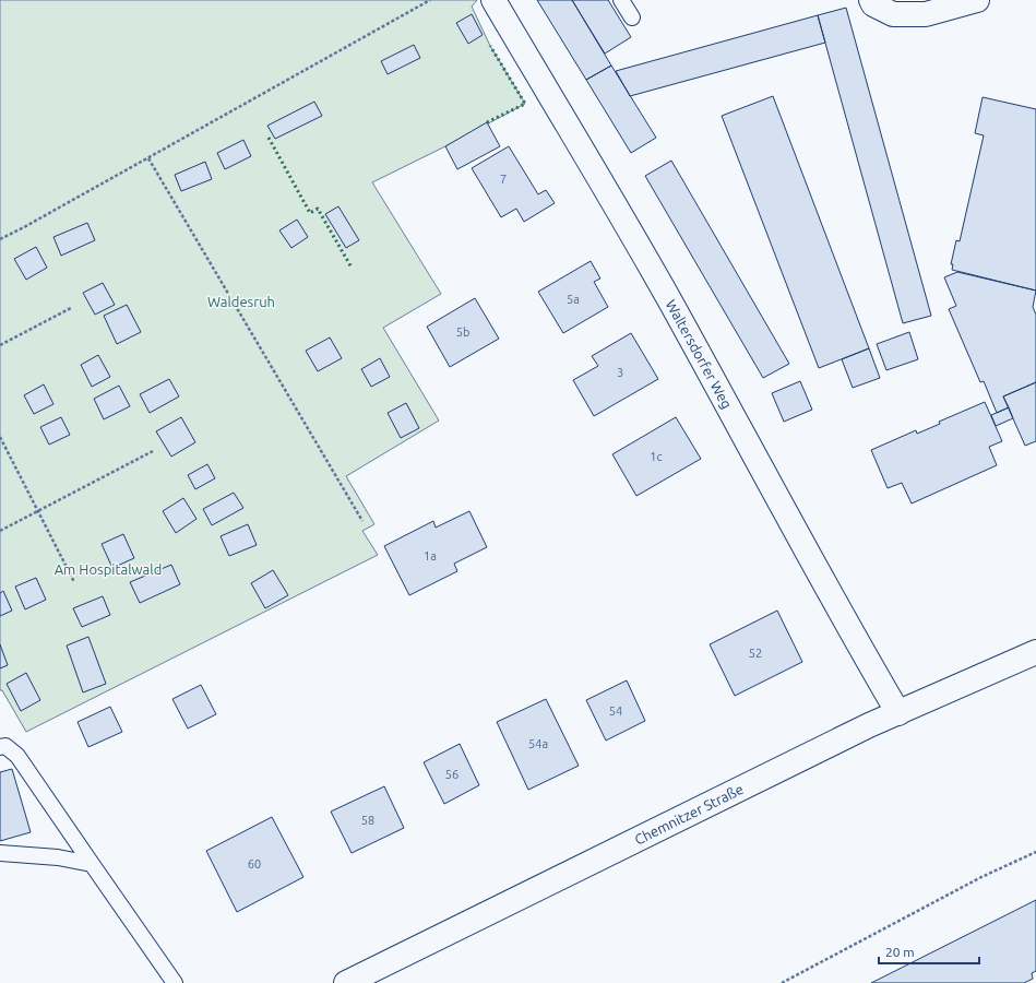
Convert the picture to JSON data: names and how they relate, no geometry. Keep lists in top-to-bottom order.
{
  "streets": {
    "street": ["Waltersdorfer Weg", "Chemnitzer Straße"]
  },
  "crossings": [
    ["Waltersdorfer Weg", "Chemnitzer Straße"]
  ],
  "parks": ["Waldesruh", "Am Hospitalwald"],
  "house_numbers": [
    "7",
    "5a",
    "5b",
    "3",
    "1c",
    "1a",
    "52",
    "54",
    "54a",
    "56",
    "58",
    "60"
  ],
  "scale_bar": "20 m"
}
